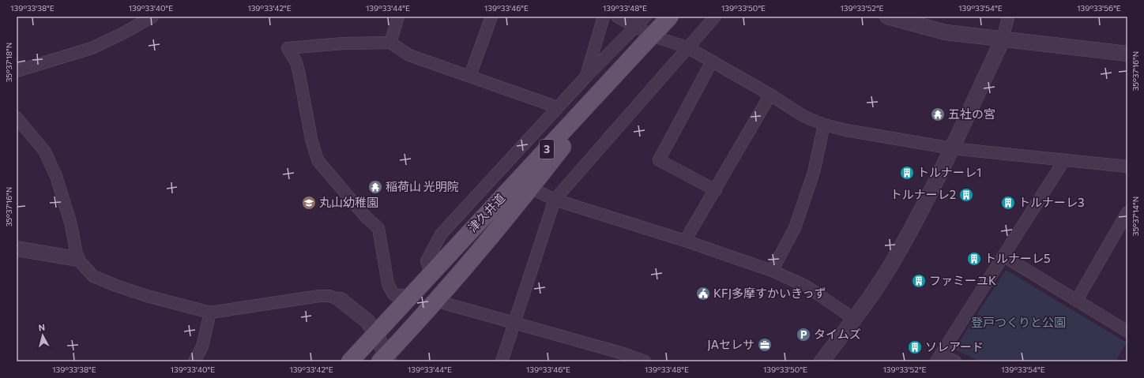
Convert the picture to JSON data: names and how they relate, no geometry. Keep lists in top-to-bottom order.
{
  "streets": {
    "main road": ["3", "津久井道"]
  },
  "parks": ["登戸つくりと公園"],
  "places": {
    "temple": ["五社の宮", "稲荷山 光明院"],
    "building": [
      "トルナーレ1",
      "トルナーレ2",
      "トルナーレ3",
      "トルナーレ5",
      "ファミーユK",
      "ソレアード"
    ],
    "school or university": ["丸山幼稚園"],
    "public building": ["KFJ多摩すかいきっず"],
    "parking": ["タイムズ"],
    "office": ["JAセレサ"]
  },
  "north": "top",
  "coordinates": [
    "139°33'38\"E",
    "139°33'40\"E",
    "139°33'42\"E",
    "139°33'44\"E",
    "139°33'46\"E",
    "139°33'48\"E",
    "139°33'50\"E",
    "139°33'52\"E",
    "139°33'54\"E",
    "139°33'56\"E",
    "35°37'18\"N",
    "35°37'16\"N",
    "35°37'14\"N"
  ]
}
